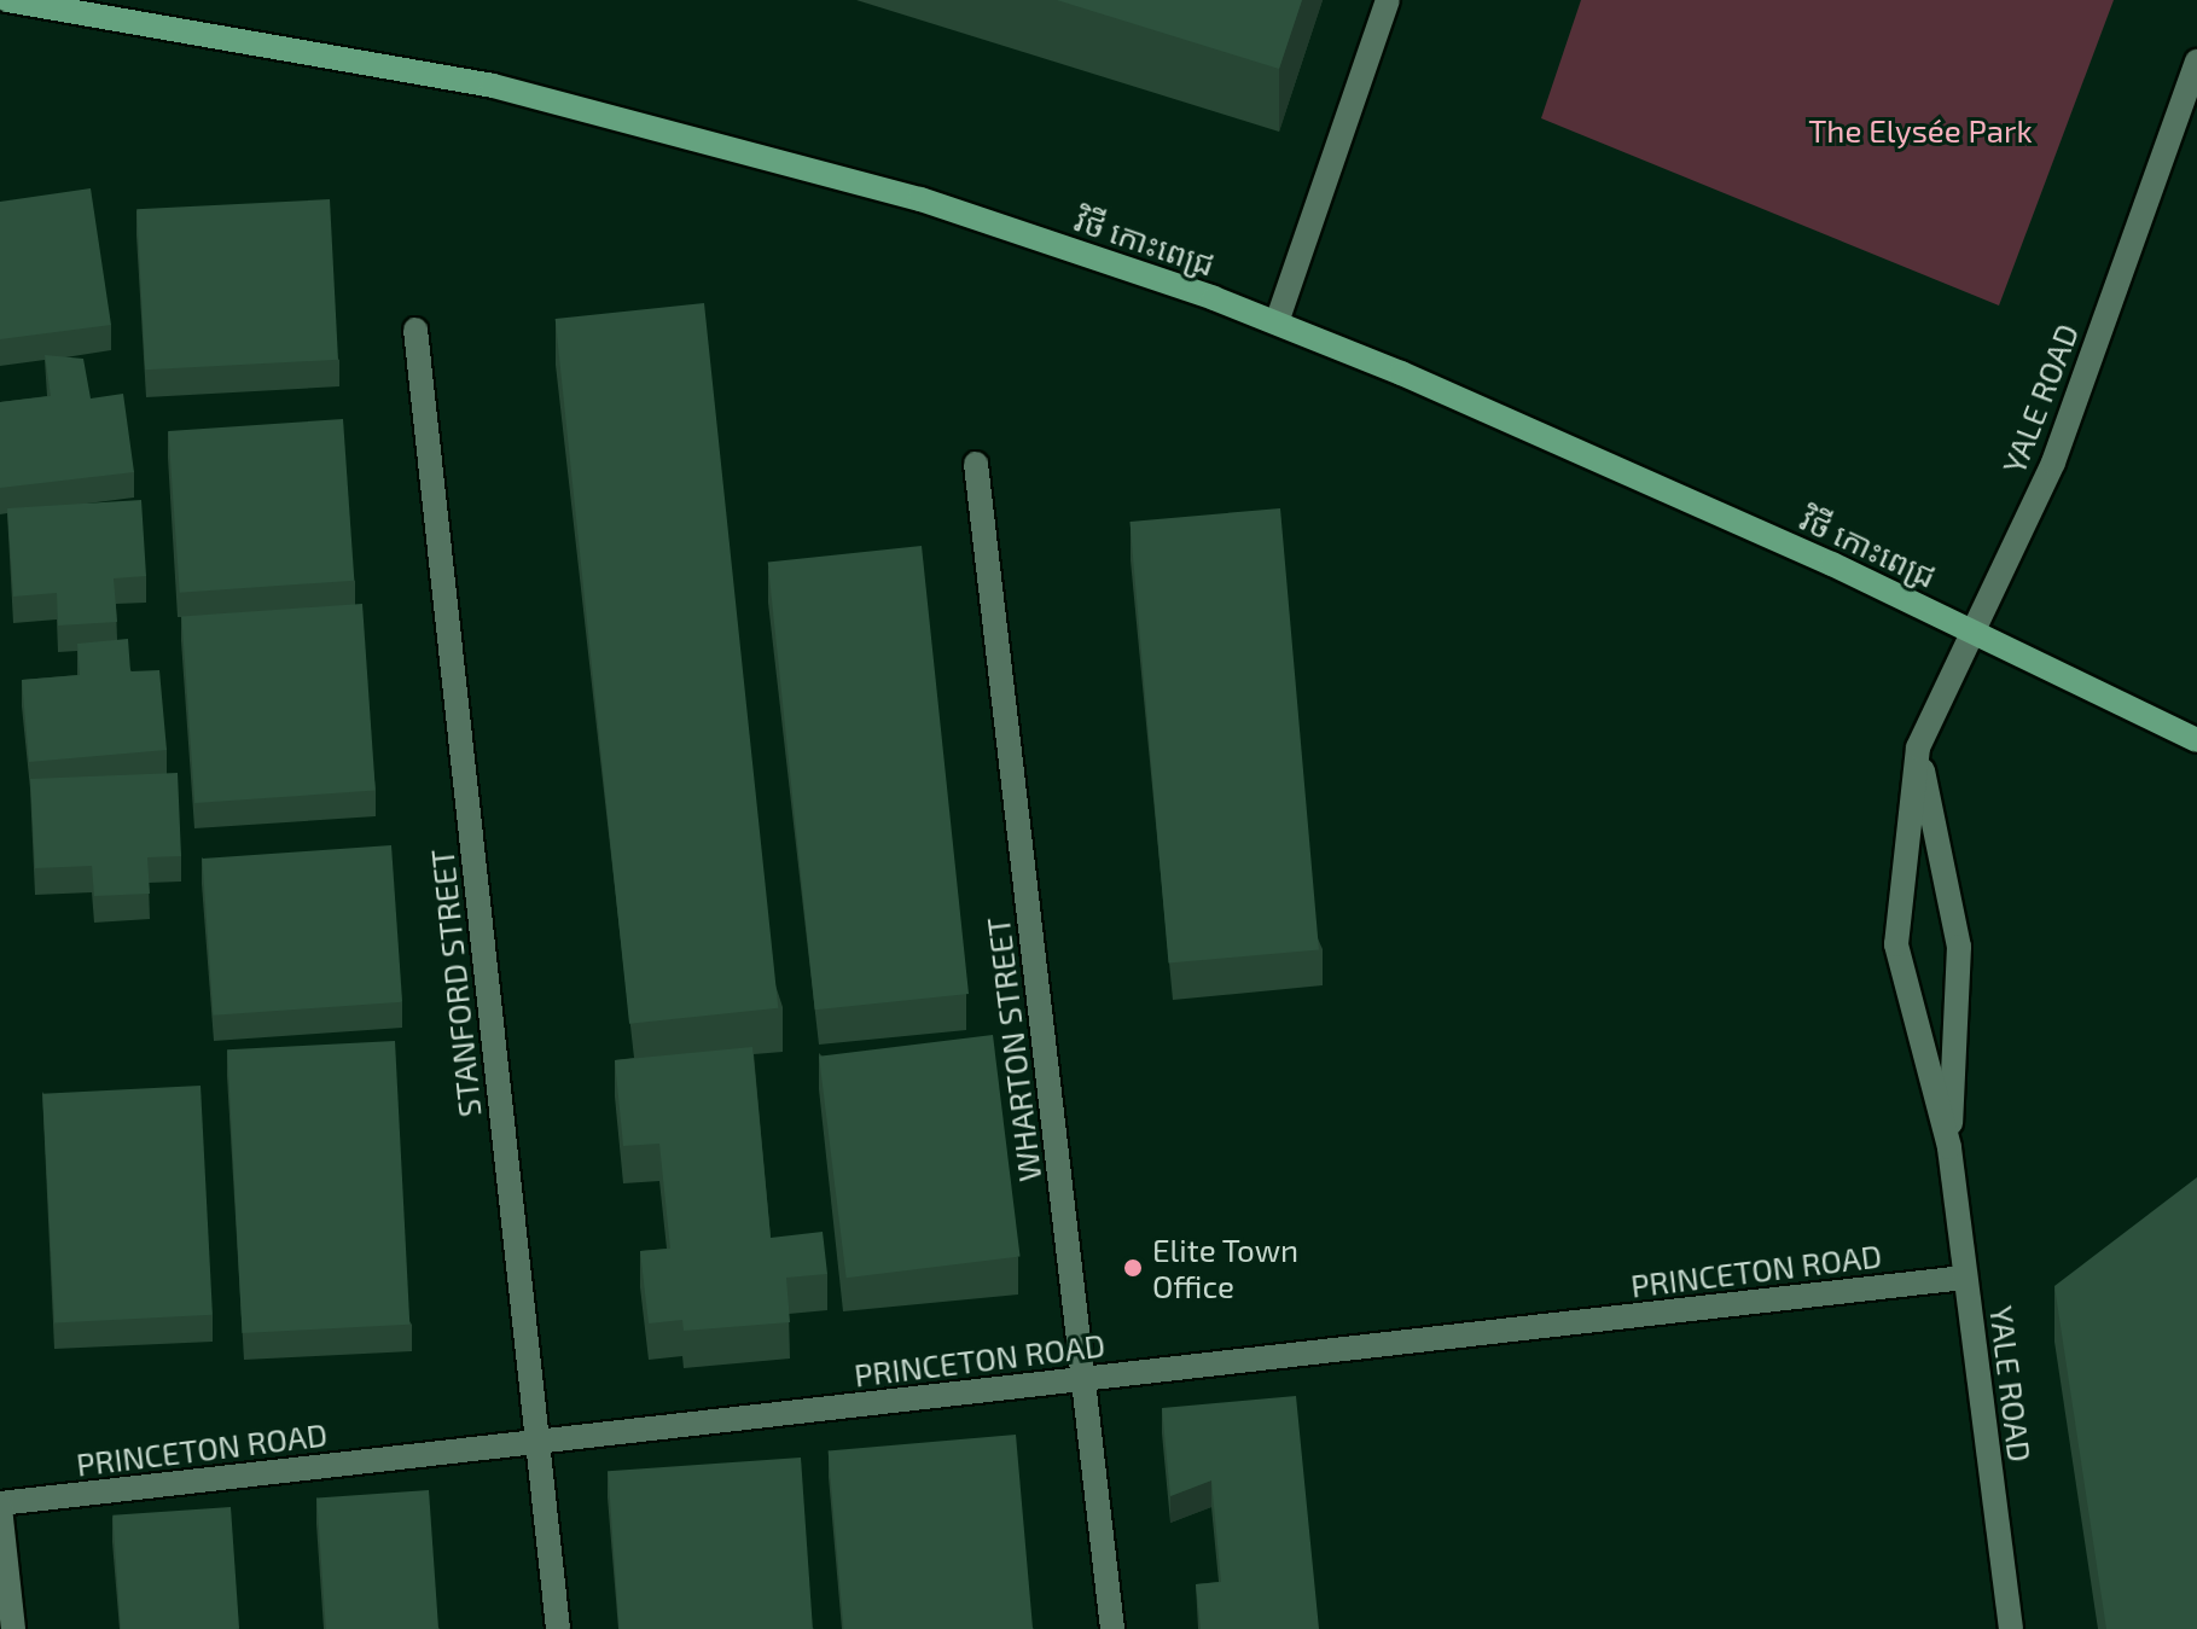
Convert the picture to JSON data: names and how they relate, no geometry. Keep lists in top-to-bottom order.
{
  "streets": {
    "main road": ["វិថី កោះពេជ្រ"],
    "street": [
      "YALE ROAD",
      "STANFORD STREET",
      "WHARTON STREET",
      "PRINCETON ROAD"
    ]
  },
  "crossings": [
    ["វិថី កោះពេជ្រ", "YALE ROAD"],
    ["YALE ROAD", "PRINCETON ROAD"],
    ["STANFORD STREET", "PRINCETON ROAD"],
    ["WHARTON STREET", "PRINCETON ROAD"]
  ],
  "parks": ["The Elysée Park"],
  "places": ["Elite Town Office"]
}
